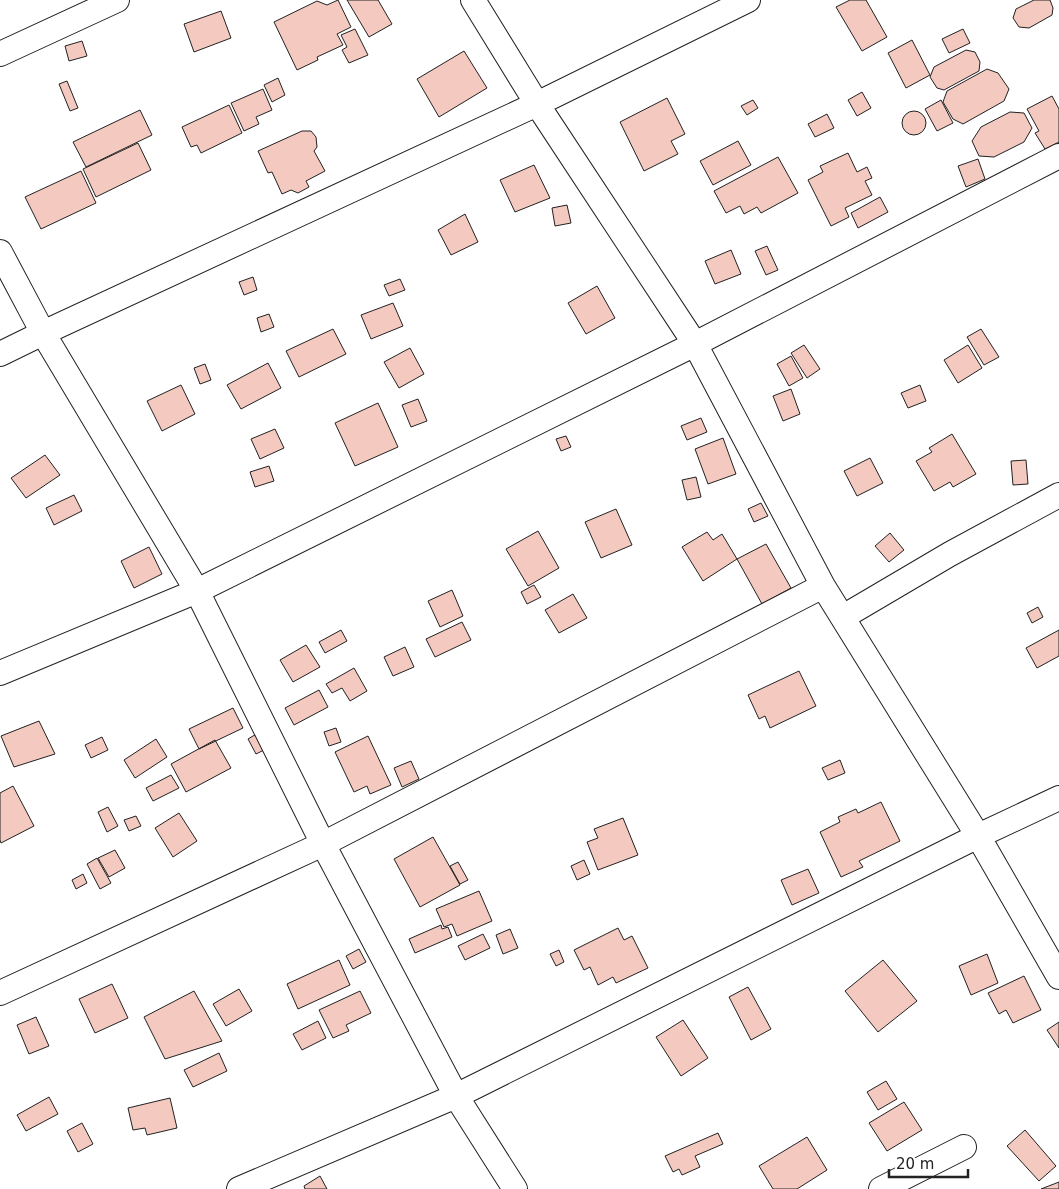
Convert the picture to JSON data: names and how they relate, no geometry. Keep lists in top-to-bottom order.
{
  "scale_bar": "20 m"
}
